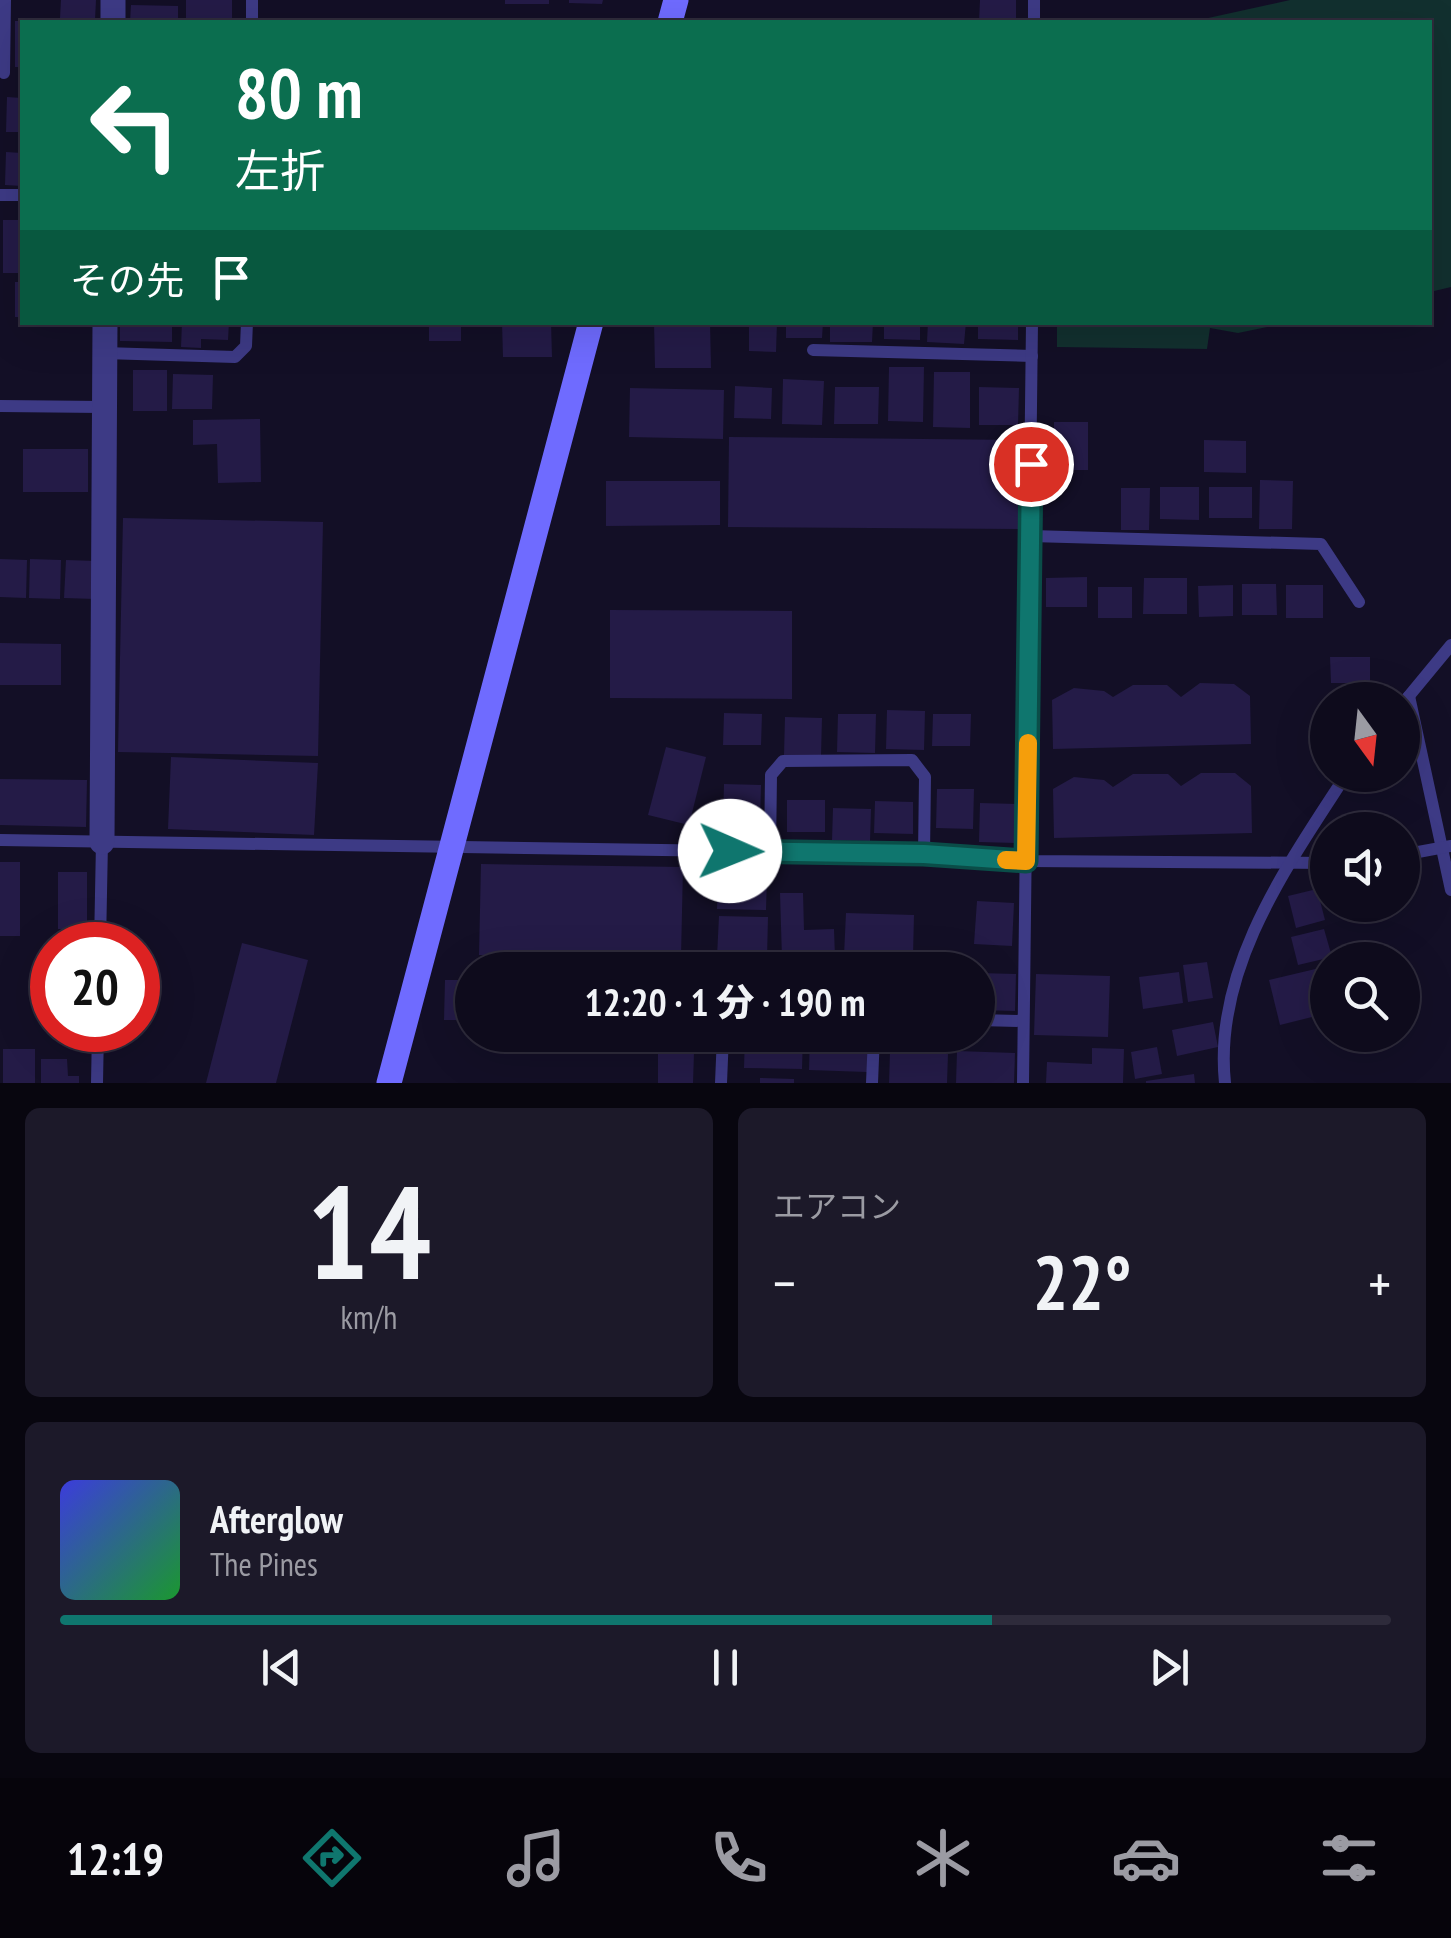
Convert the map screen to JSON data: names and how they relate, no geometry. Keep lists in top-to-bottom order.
{
  "north": "bottom",
  "page": {
    "turn": ["80 m", "左折"],
    "then": "その先",
    "limit": "20",
    "trip": "12:20 · 1 分 · 190 m",
    "tile": [
      ["14", "km/h"],
      "エアコン"
    ],
    "heat": ["−", "22°", "+"],
    "song": ["Afterglow", "The Pines"],
    "tabs": "12:19"
  }
}
